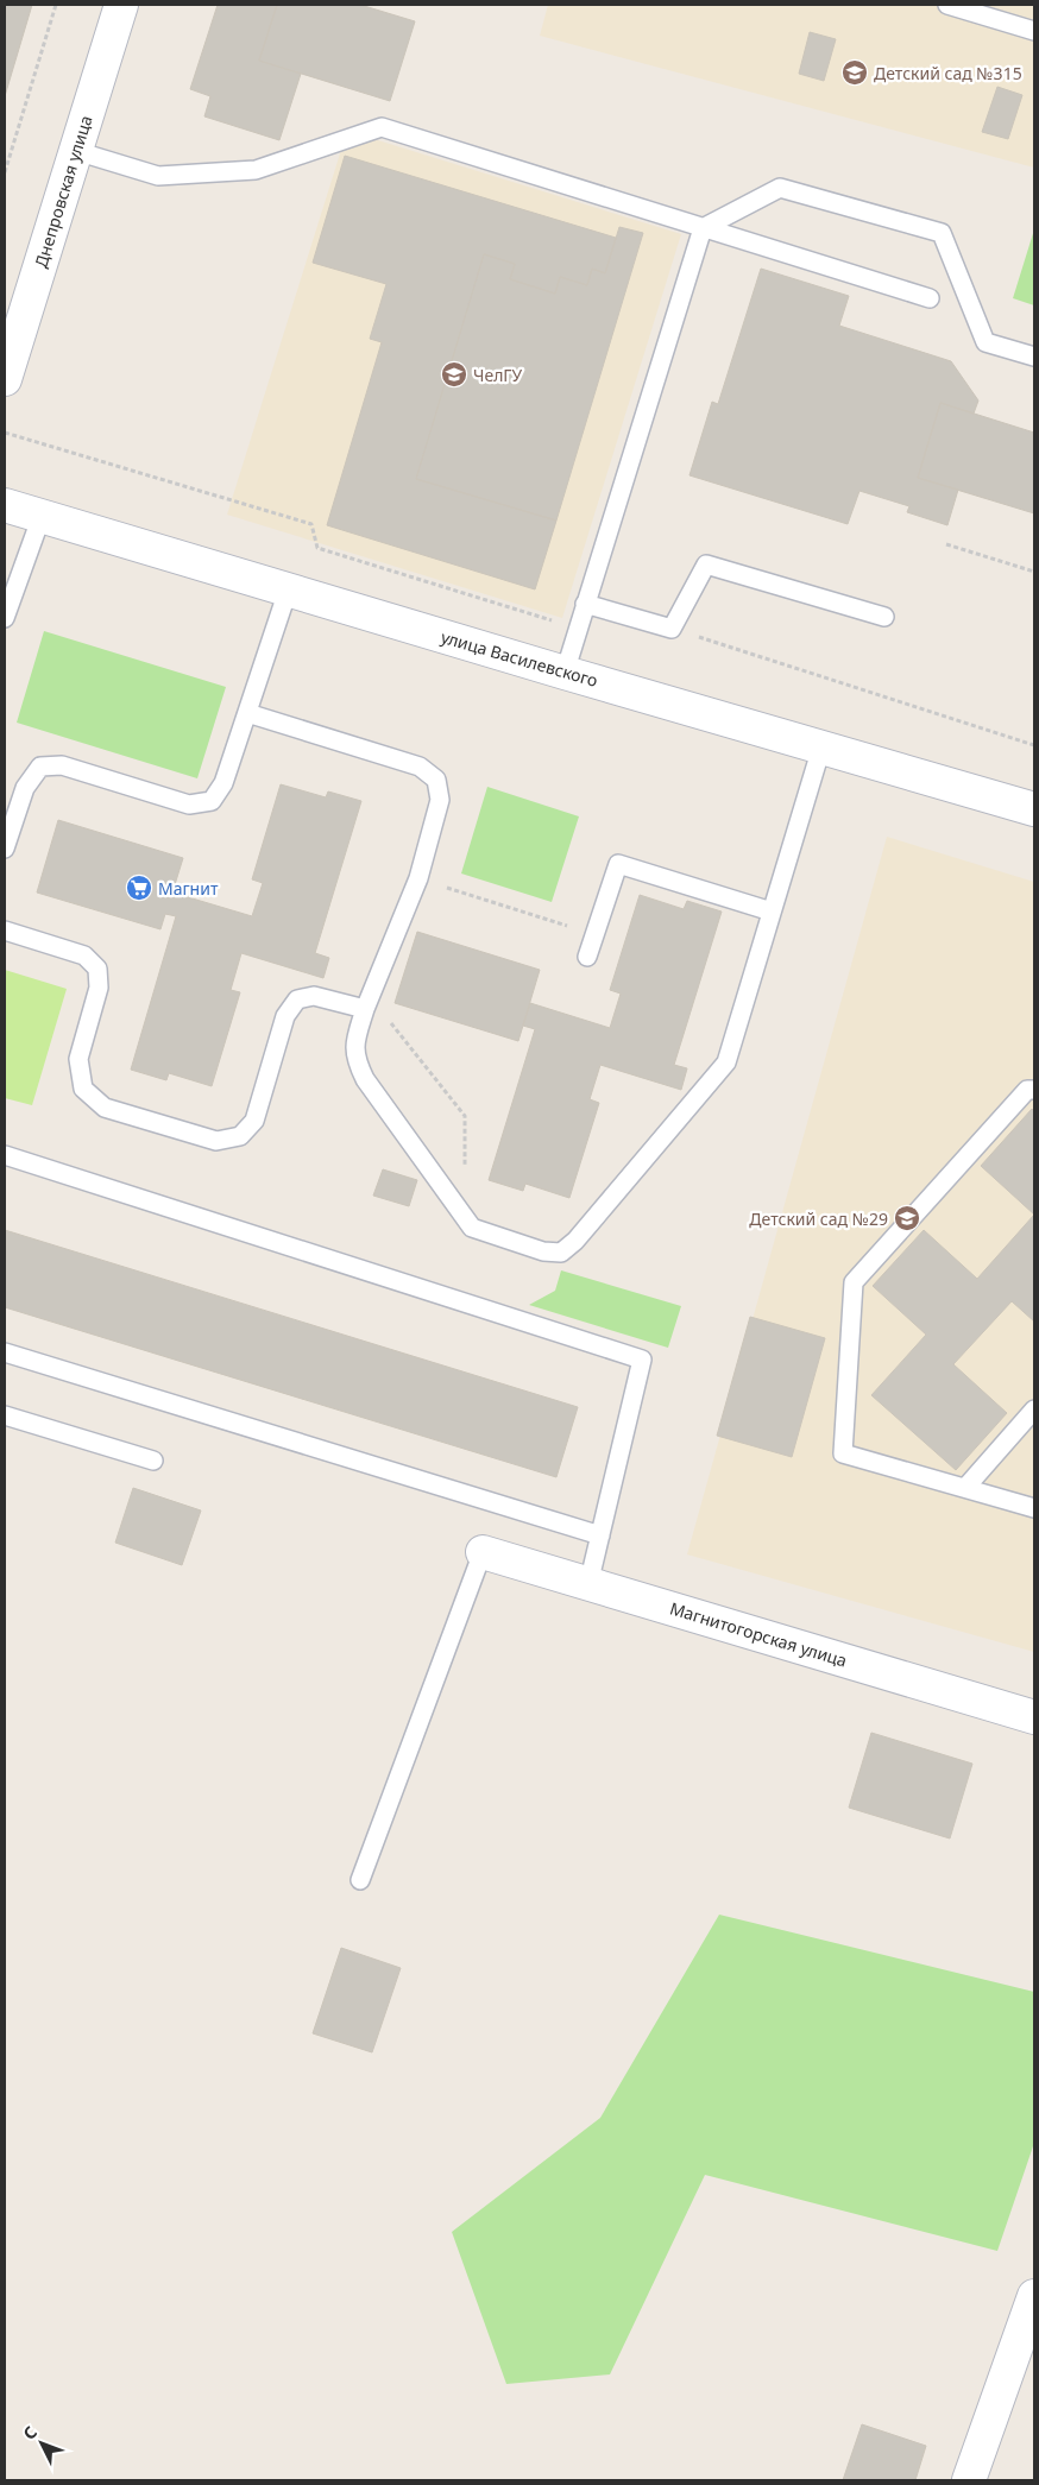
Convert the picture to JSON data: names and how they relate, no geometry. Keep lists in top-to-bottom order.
{
  "streets": {
    "street": ["Днепровская улица", "улица Василевского", "Магнитогорская улица"]
  },
  "places": {
    "school or university": ["Детский сад №315", "ЧелГУ", "Детский сад №29"],
    "supermarket": ["Магнит"]
  },
  "north": "top left"
}
